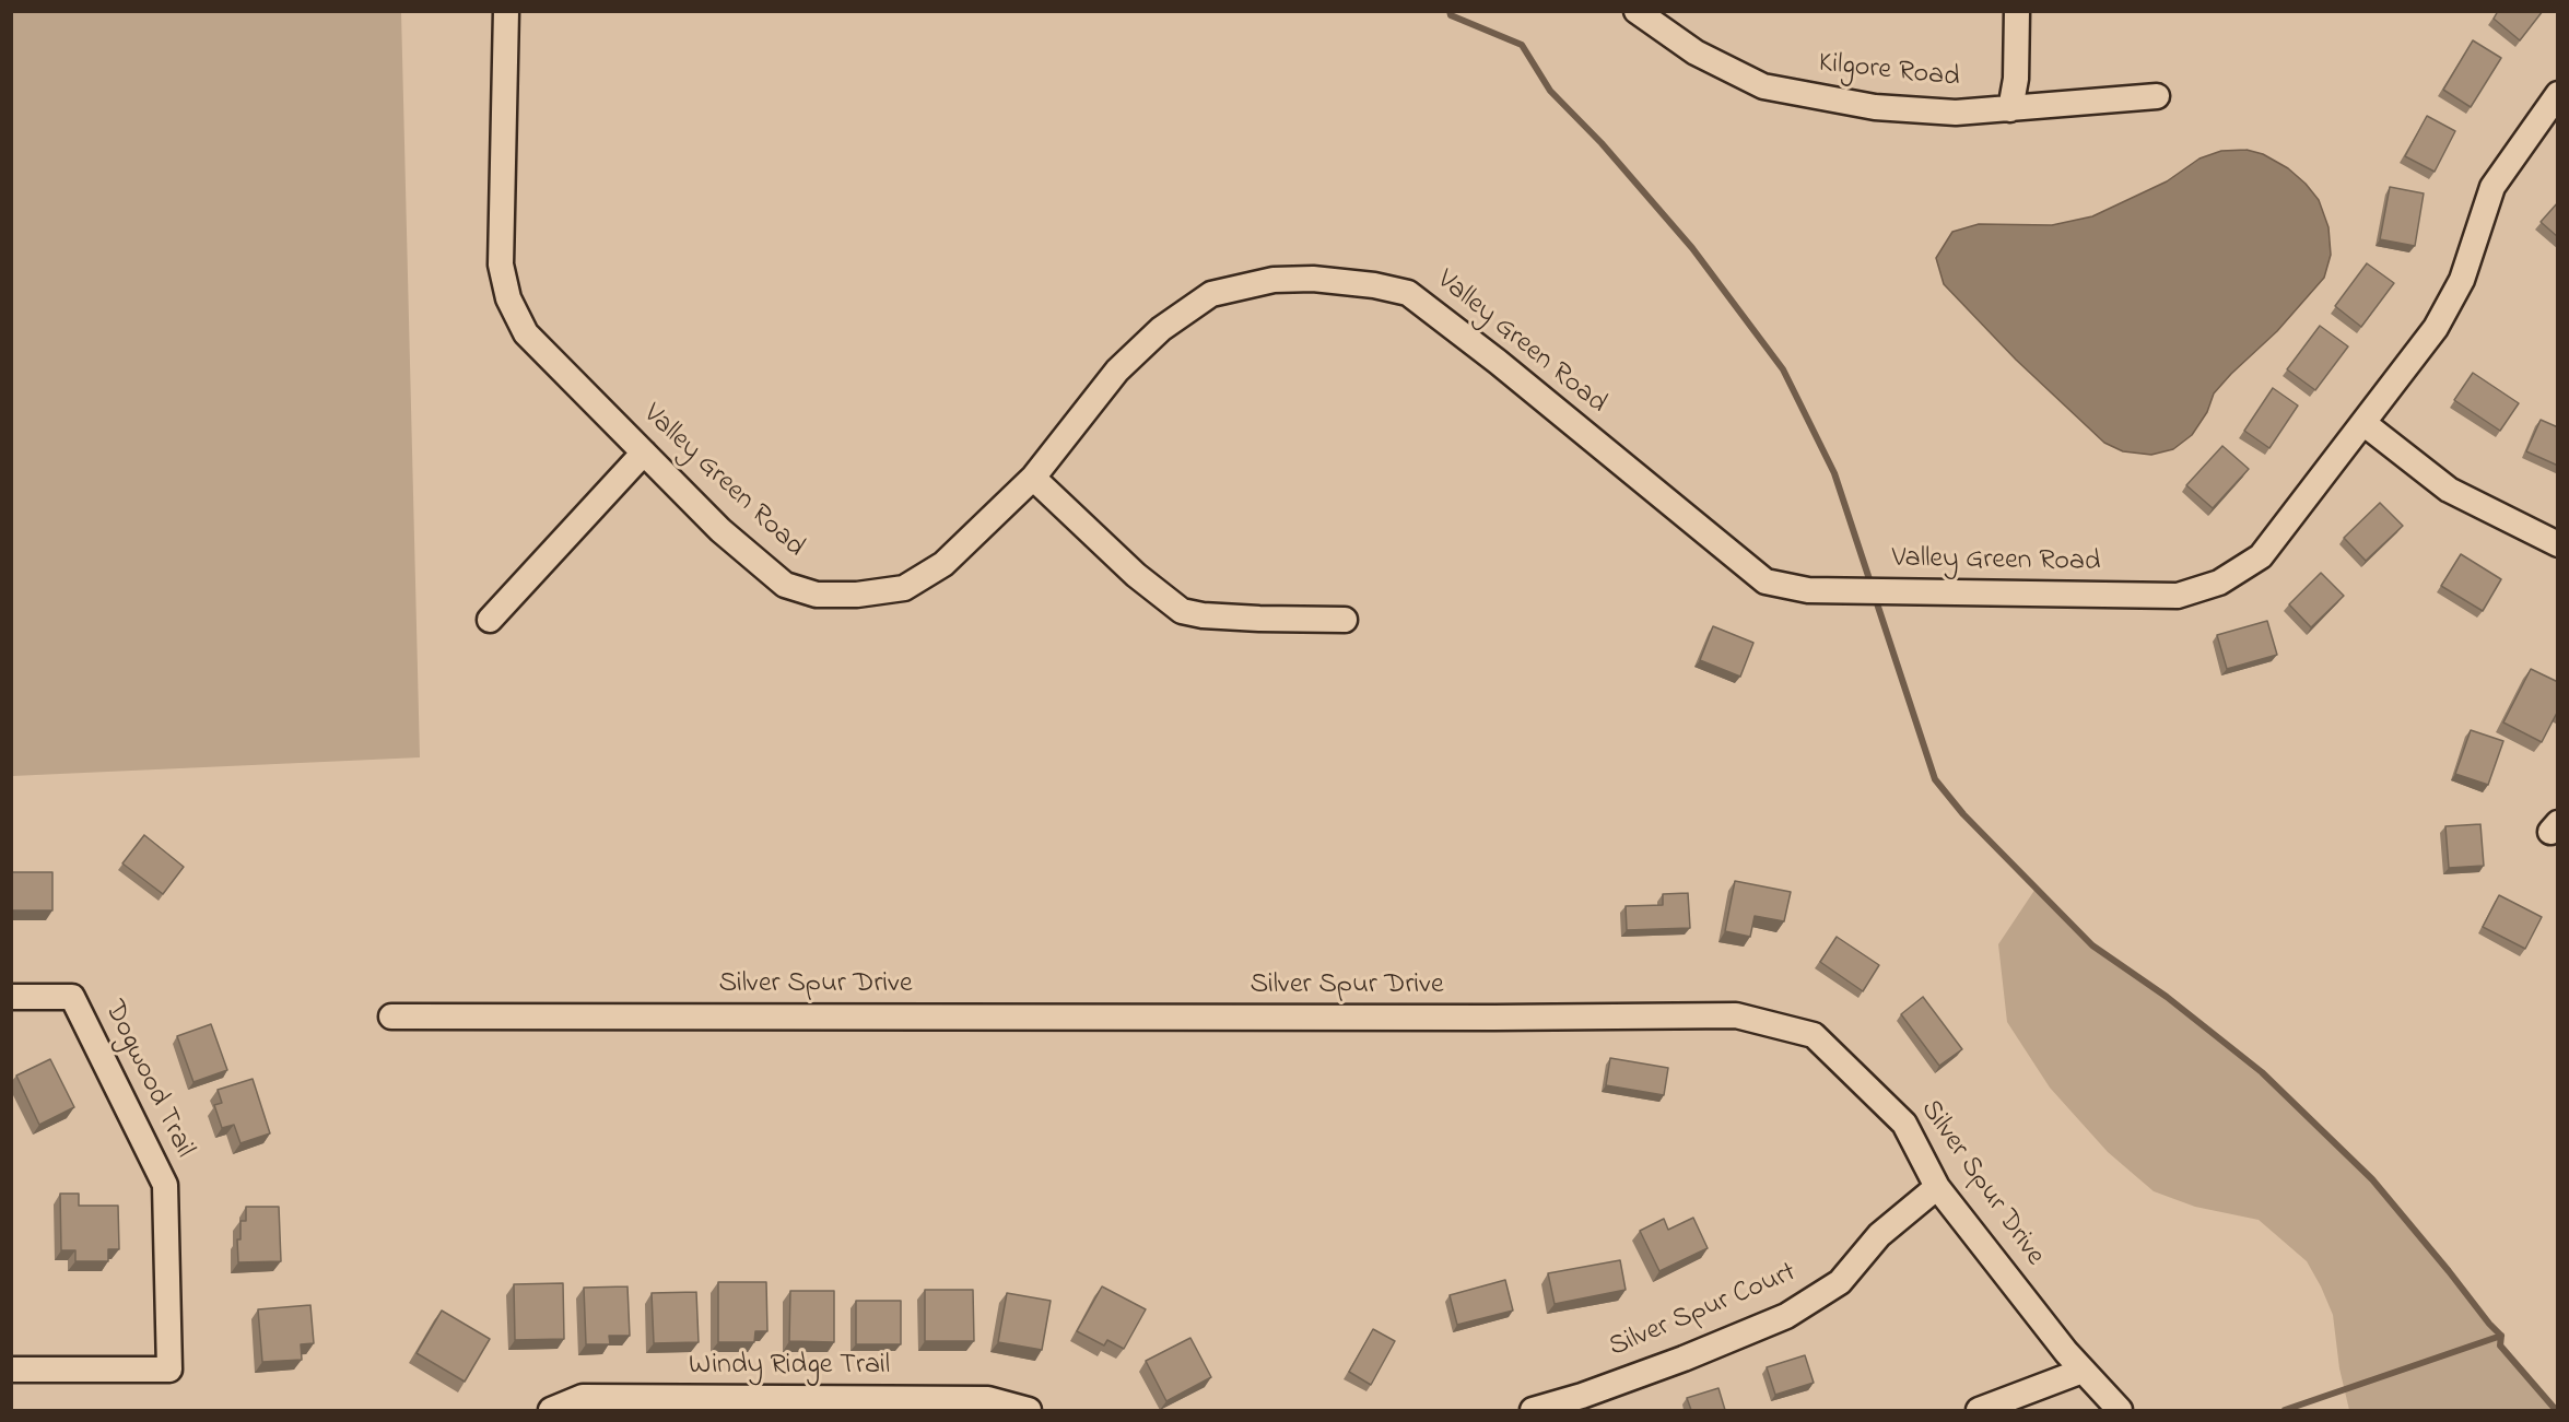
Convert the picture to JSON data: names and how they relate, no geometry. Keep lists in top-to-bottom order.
{
  "streets": {
    "street": [
      "Kilgore Road",
      "Valley Green Road",
      "Silver Spur Drive",
      "Dogwood Trail",
      "Silver Spur Court",
      "Windy Ridge Trail"
    ]
  },
  "crossings": [
    ["Silver Spur Drive", "Silver Spur Court"]
  ]
}
